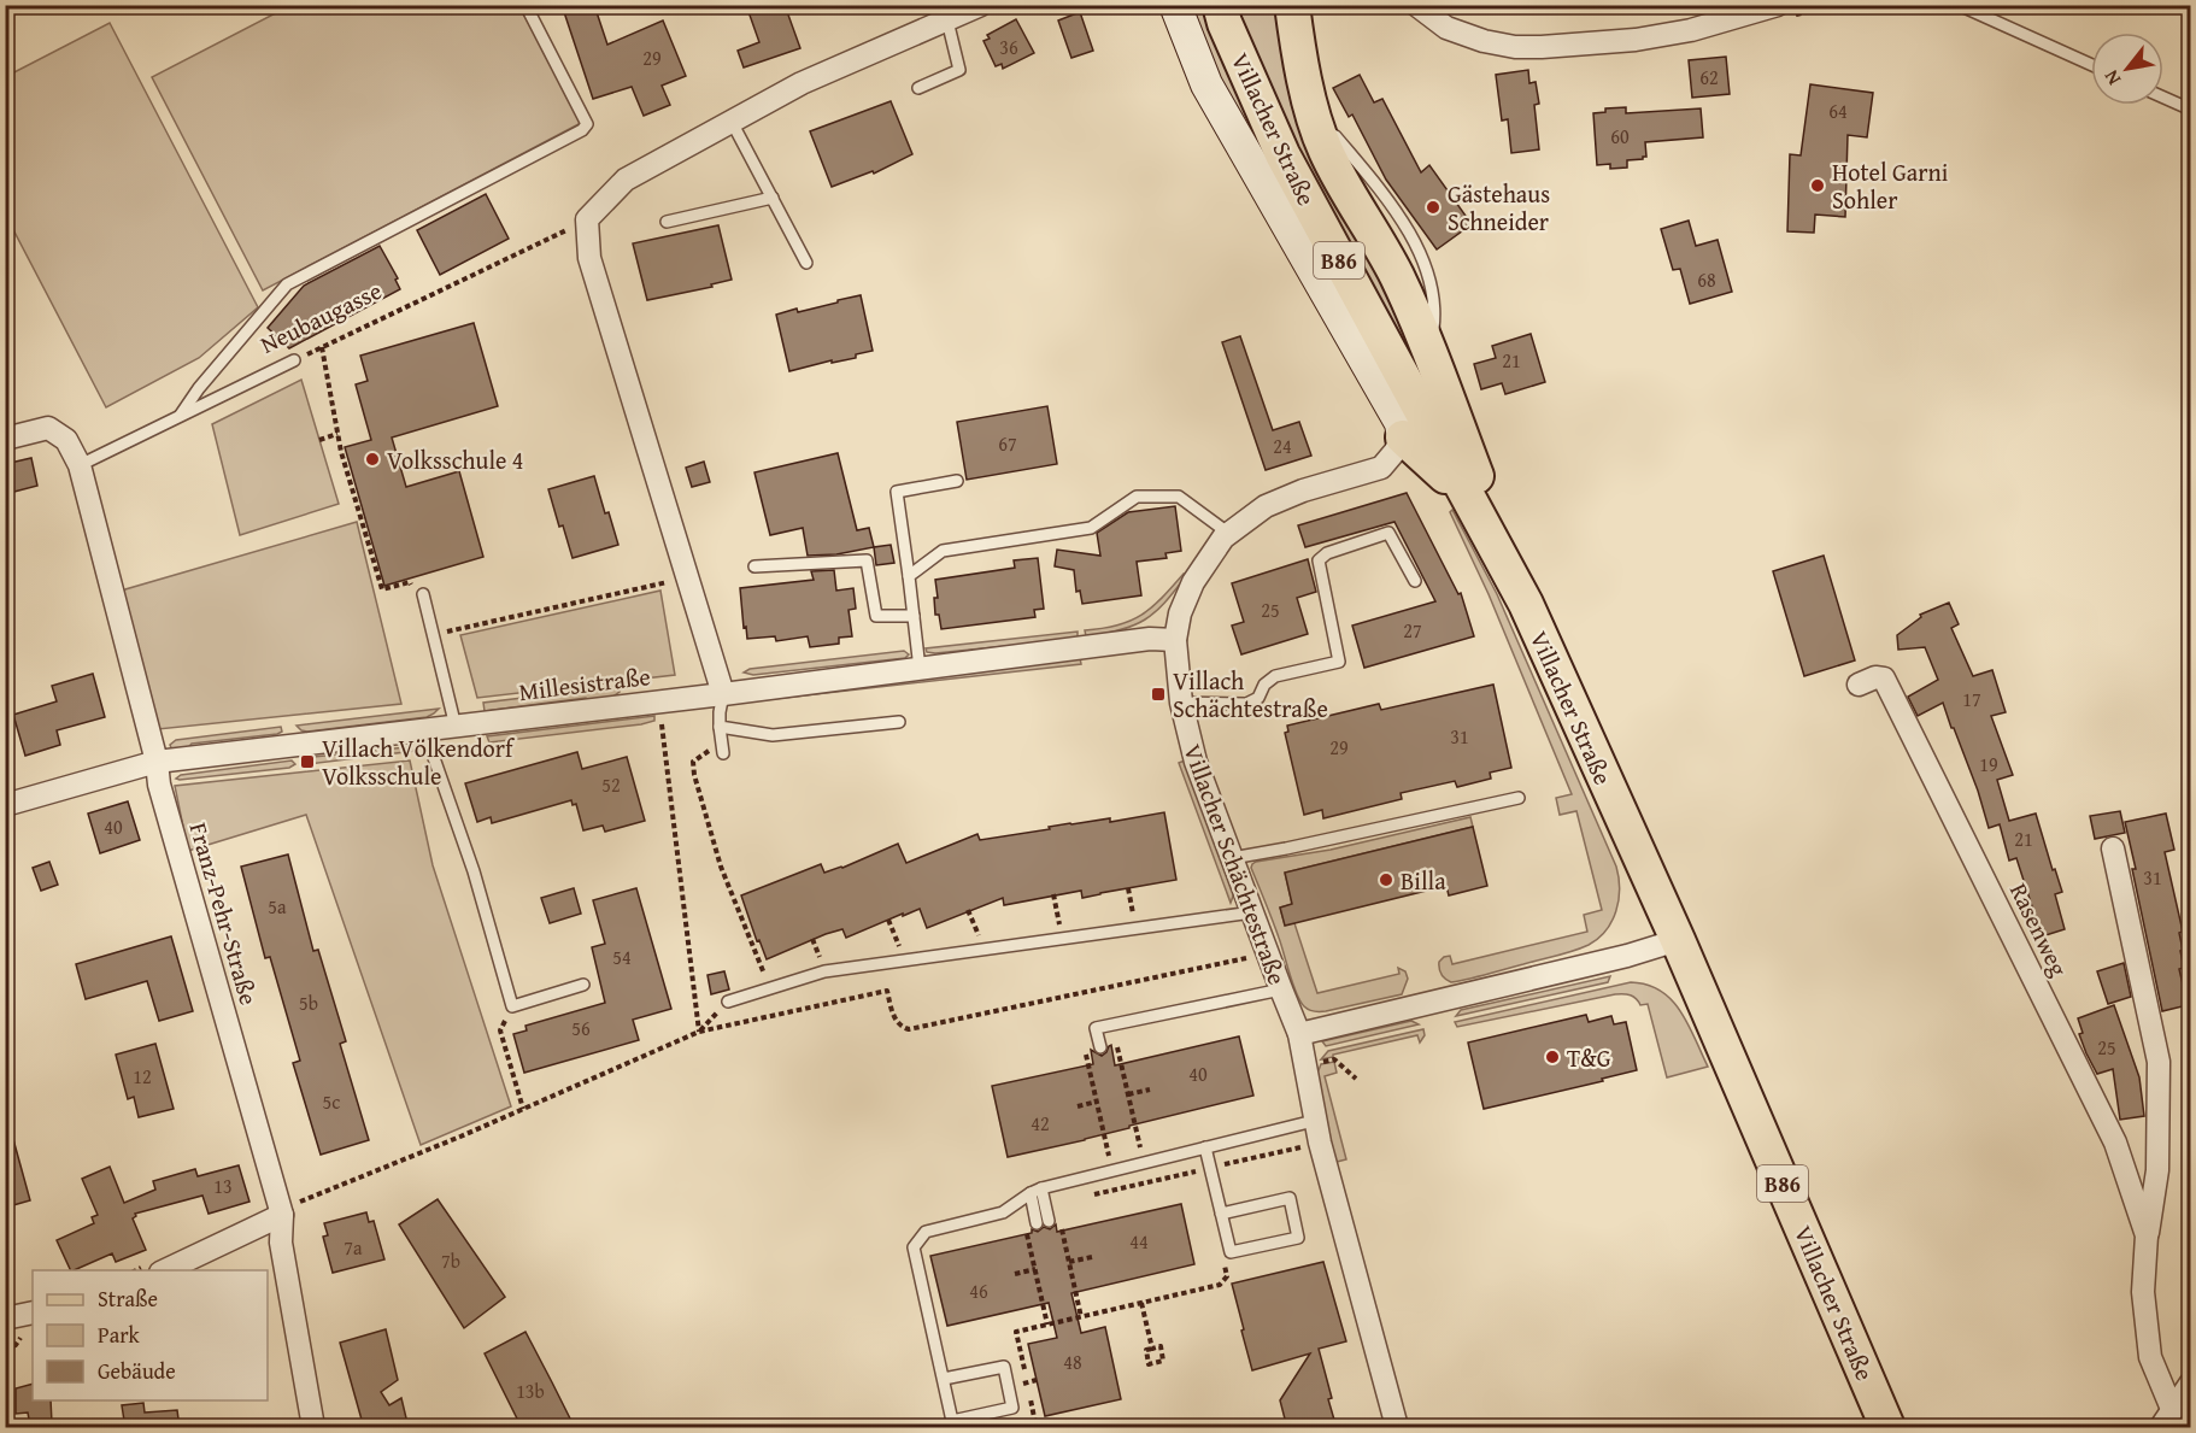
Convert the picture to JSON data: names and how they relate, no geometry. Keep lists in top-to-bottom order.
{
  "streets": {
    "main road": ["Villacher Straße", "B86"],
    "street": [
      "Millesistraße",
      "Villacher Schächtestraße",
      "Franz-Pehr-Straße",
      "Rasenweg"
    ],
    "lane": ["Neubaugasse"]
  },
  "crossings": [
    ["Neubaugasse", "Franz-Pehr-Straße"],
    ["Millesistraße", "Villacher Schächtestraße"],
    ["Millesistraße", "Franz-Pehr-Straße"]
  ],
  "places": {
    "other": [
      "Hotel Garni Sohler",
      "Gästehaus Schneider",
      "Volksschule 4",
      "Billa",
      "T&G"
    ],
    "transit": ["Villach Schächtestraße", "Villach Völkendorf Volksschule"]
  },
  "house_numbers": [
    "36",
    "29",
    "62",
    "64",
    "60",
    "68",
    "21",
    "67",
    "24",
    "25",
    "27",
    "17",
    "31",
    "29",
    "19",
    "52",
    "40",
    "21",
    "31",
    "5a",
    "54",
    "5b",
    "56",
    "25",
    "40",
    "12",
    "5c",
    "42",
    "13",
    "44",
    "7a",
    "7b",
    "46",
    "48",
    "13b"
  ],
  "legend": ["Straße", "Park", "Gebäude"],
  "north": "bottom left"
}
